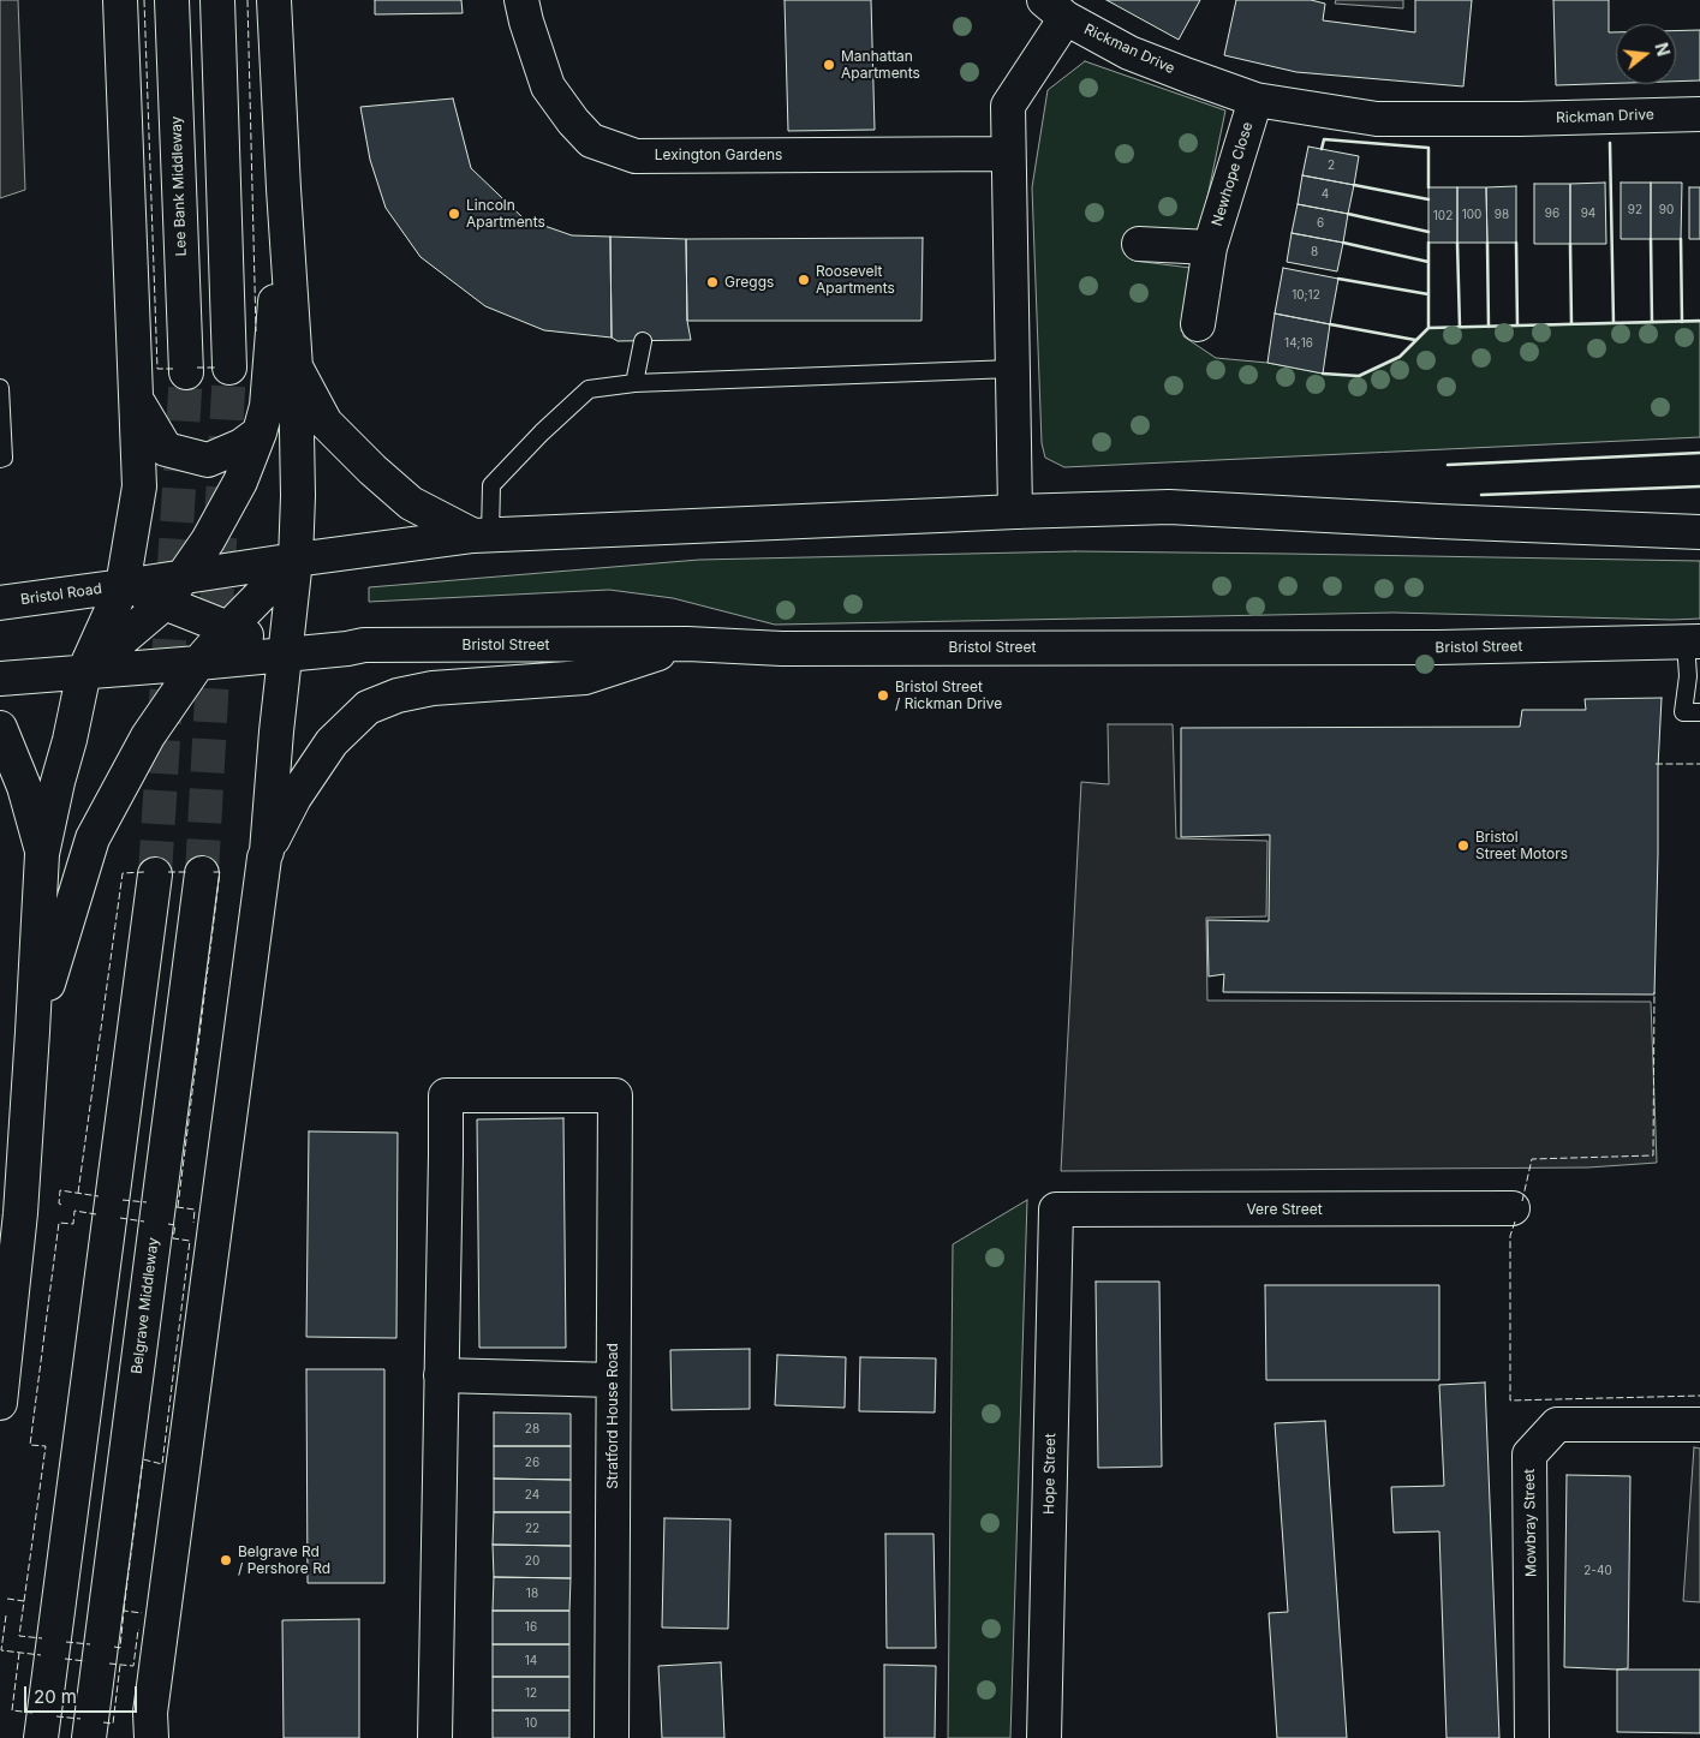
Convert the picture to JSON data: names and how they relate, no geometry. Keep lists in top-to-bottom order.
{
  "streets": {
    "main road": [
      "Rickman Drive",
      "Lexington Gardens",
      "Newhope Close",
      "Lee Bank Middleway",
      "Bristol Road",
      "Bristol Street",
      "Vere Street",
      "Belgrave Middleway",
      "Stratford House Road",
      "Hope Street",
      "Mowbray Street"
    ]
  },
  "crossings": [
    ["Rickman Drive", "Lexington Gardens"],
    ["Rickman Drive", "Newhope Close"],
    ["Vere Street", "Hope Street"]
  ],
  "places": [
    "Manhattan Apartments",
    "Lincoln Apartments",
    "Roosevelt Apartments",
    "Greggs",
    "Bristol Street / Rickman Drive",
    "Bristol Street Motors",
    "Belgrave Rd / Pershore Rd"
  ],
  "house_numbers": [
    "2",
    "4",
    "92",
    "90",
    "96",
    "94",
    "100",
    "98",
    "102",
    "6",
    "8",
    "10;12",
    "14;16",
    "28",
    "26",
    "24",
    "22",
    "20",
    "2-40",
    "18",
    "16",
    "14",
    "12",
    "10"
  ],
  "scale_bar": "20 m",
  "north": "right"
}
